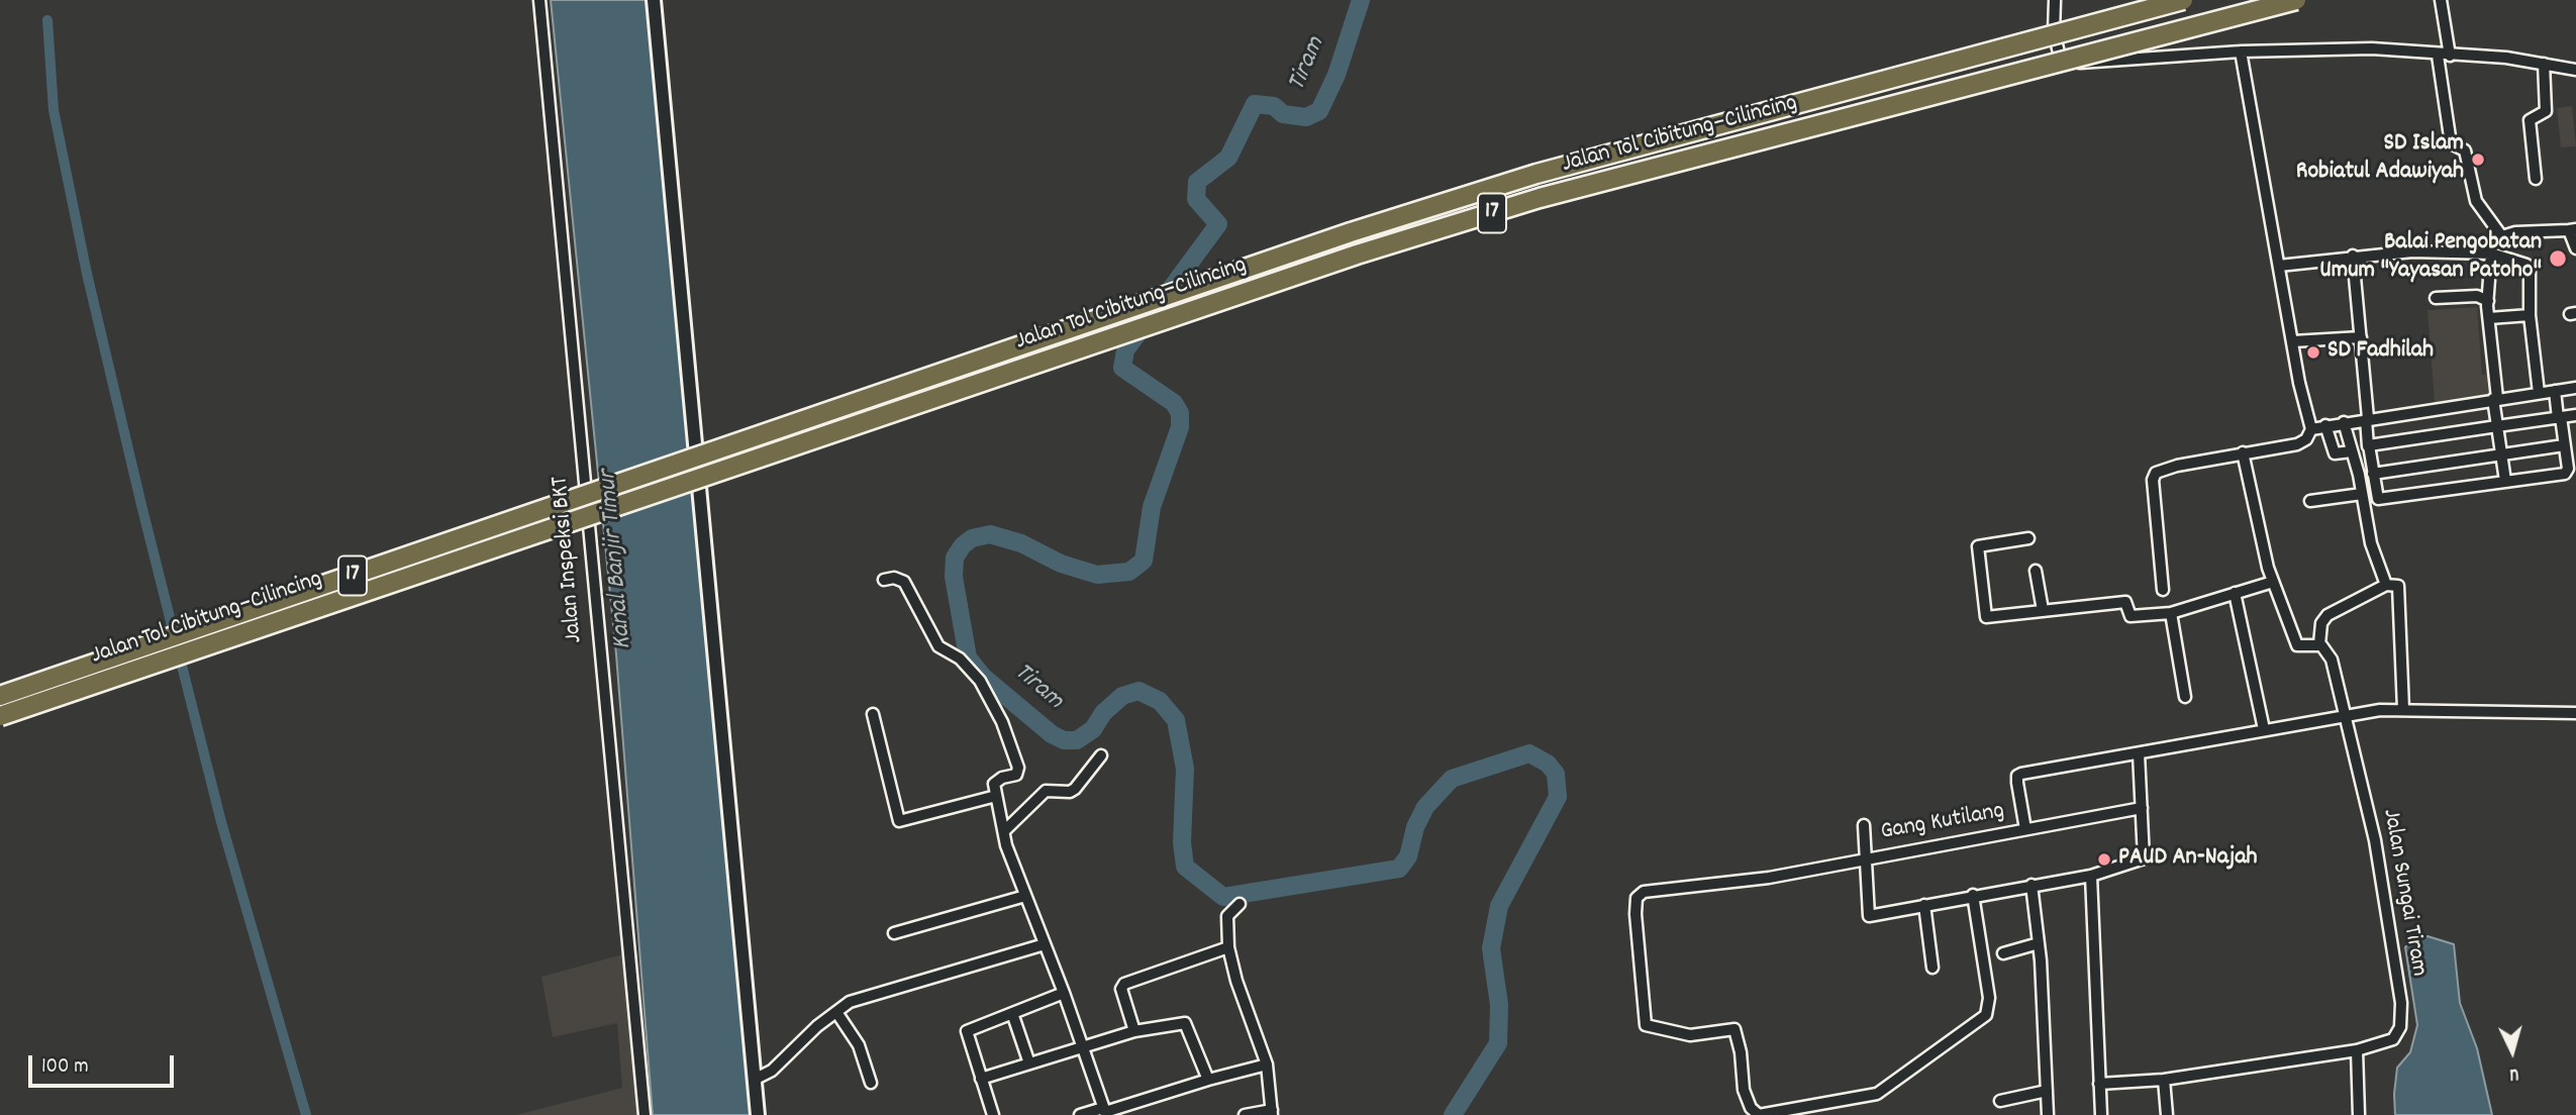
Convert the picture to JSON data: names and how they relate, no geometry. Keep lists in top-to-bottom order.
{
  "streets": {
    "highway": ["Jalan Tol Cibitung–Cilincing", "17"],
    "street": ["Jalan Inspeksi BKT", "Gang Kutilang", "Jalan Sungai Tiram"]
  },
  "water": ["Tiram", "Kanal Banjir Timur"],
  "places": [
    "SD Islam Robiatul Adawiyah",
    "Balai Pengobatan Umum \"Yayasan Patoho\"",
    "SD Fadhilah",
    "PAUD An-Najah"
  ],
  "scale_bar": "100 m",
  "north": "bottom"
}
